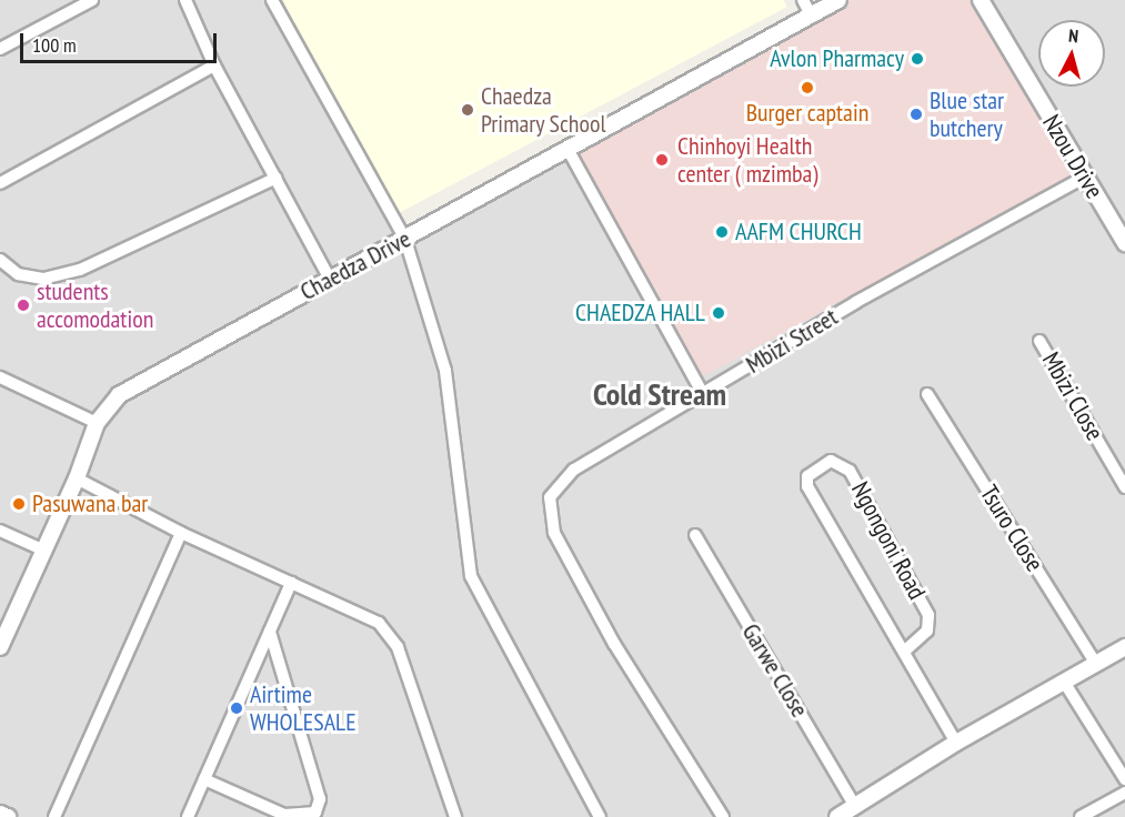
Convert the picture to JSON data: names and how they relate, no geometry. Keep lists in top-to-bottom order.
{
  "streets": {
    "street": [
      "Nzou Drive",
      "Chaedza Drive",
      "Mbizi Street",
      "Mbizi Close",
      "Tsuro Close",
      "Ngongoni Road",
      "Garwe Close"
    ]
  },
  "crossings": [
    ["Nzou Drive", "Mbizi Street"]
  ],
  "districts": ["Cold Stream"],
  "places": [
    "Avlon Pharmacy",
    "Burger captain",
    "Chaedza Primary School",
    "Blue star butchery",
    "Chinhoyi Health center ( mzimba)",
    "AAFM CHURCH",
    "students accomodation",
    "CHAEDZA HALL",
    "Pasuwana bar",
    "Airtime WHOLESALE"
  ],
  "scale_bar": "100 m",
  "north": "top"
}
